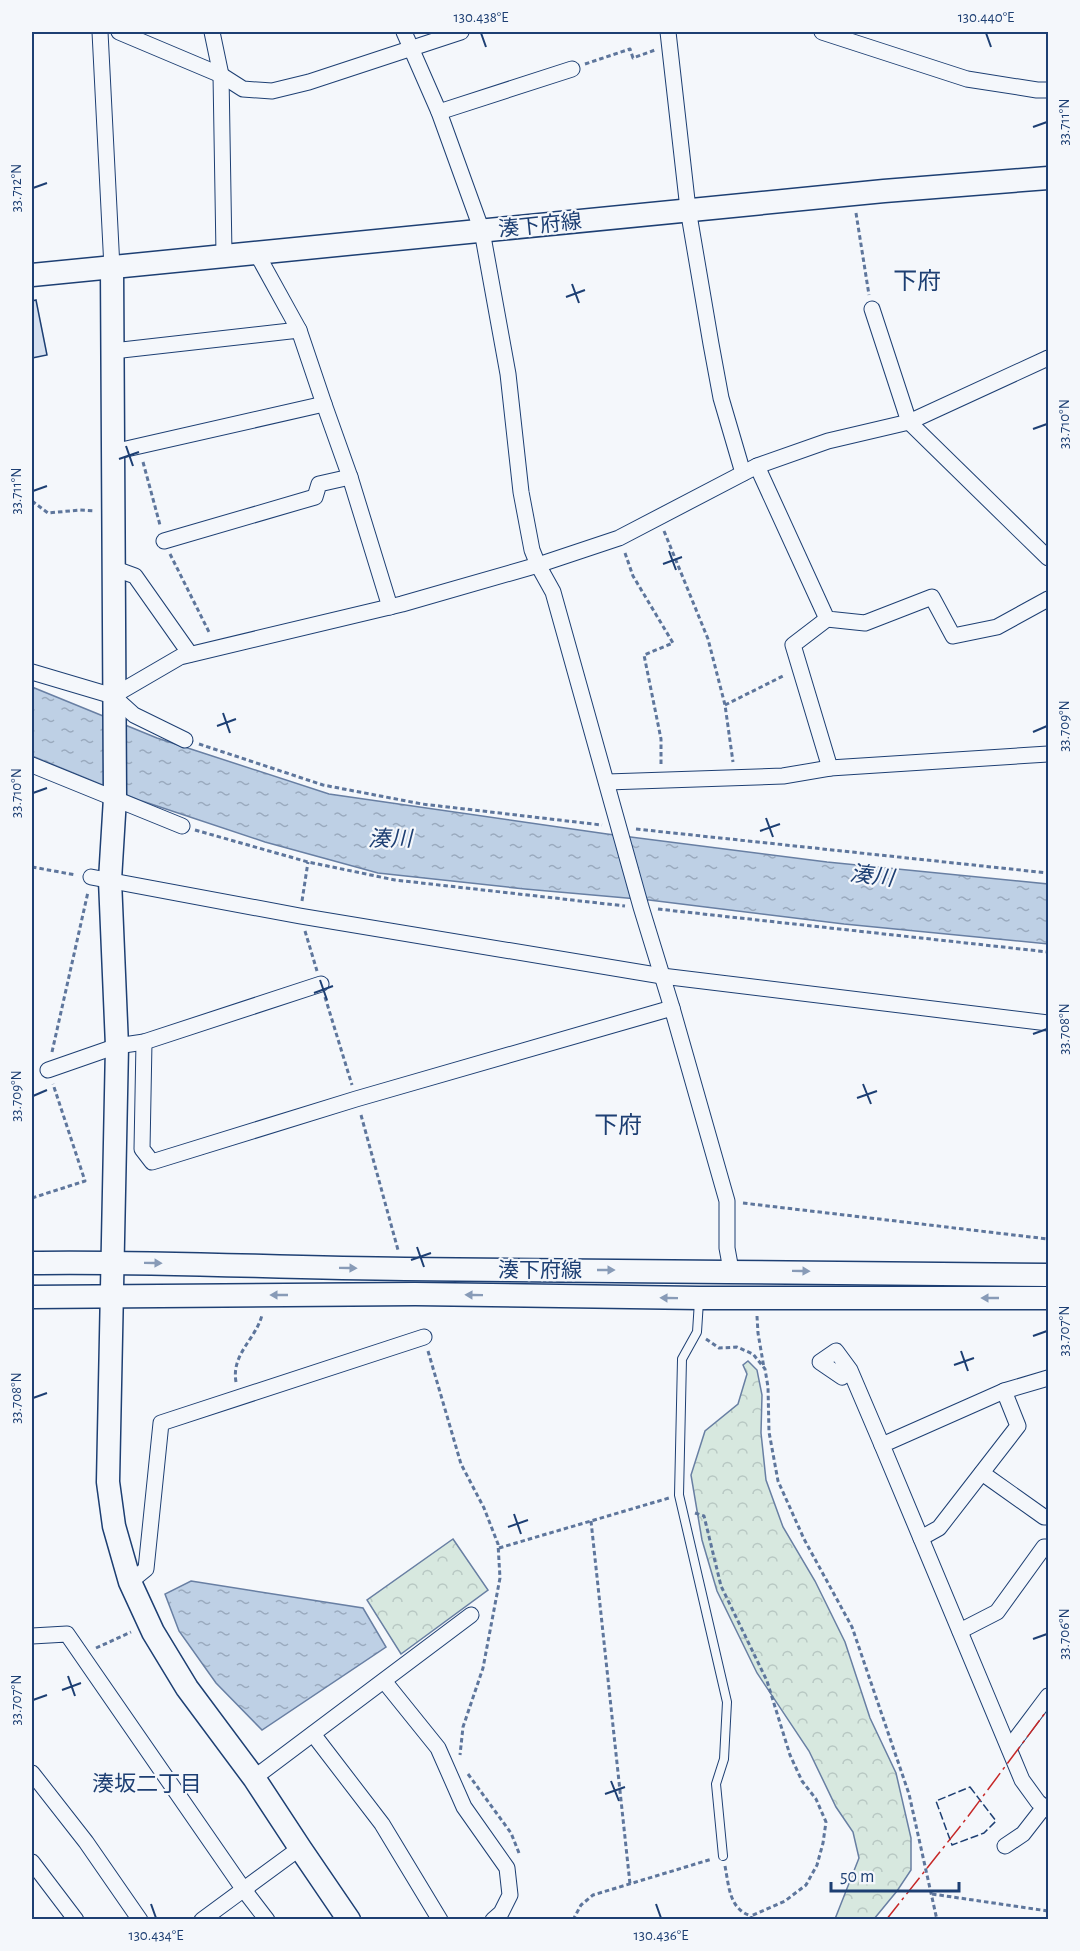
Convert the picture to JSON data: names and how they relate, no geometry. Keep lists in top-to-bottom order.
{
  "streets": {
    "main road": ["湊下府線"]
  },
  "districts": ["下府", "下府", "湊坂二丁目"],
  "water": ["湊川"],
  "scale_bar": "50 m",
  "coordinates": [
    "130.438°E",
    "130.440°E",
    "33.711°N",
    "33.712°N",
    "33.710°N",
    "33.709°N",
    "33.708°N",
    "33.707°N",
    "33.706°N",
    "130.434°E",
    "130.436°E"
  ]
}
